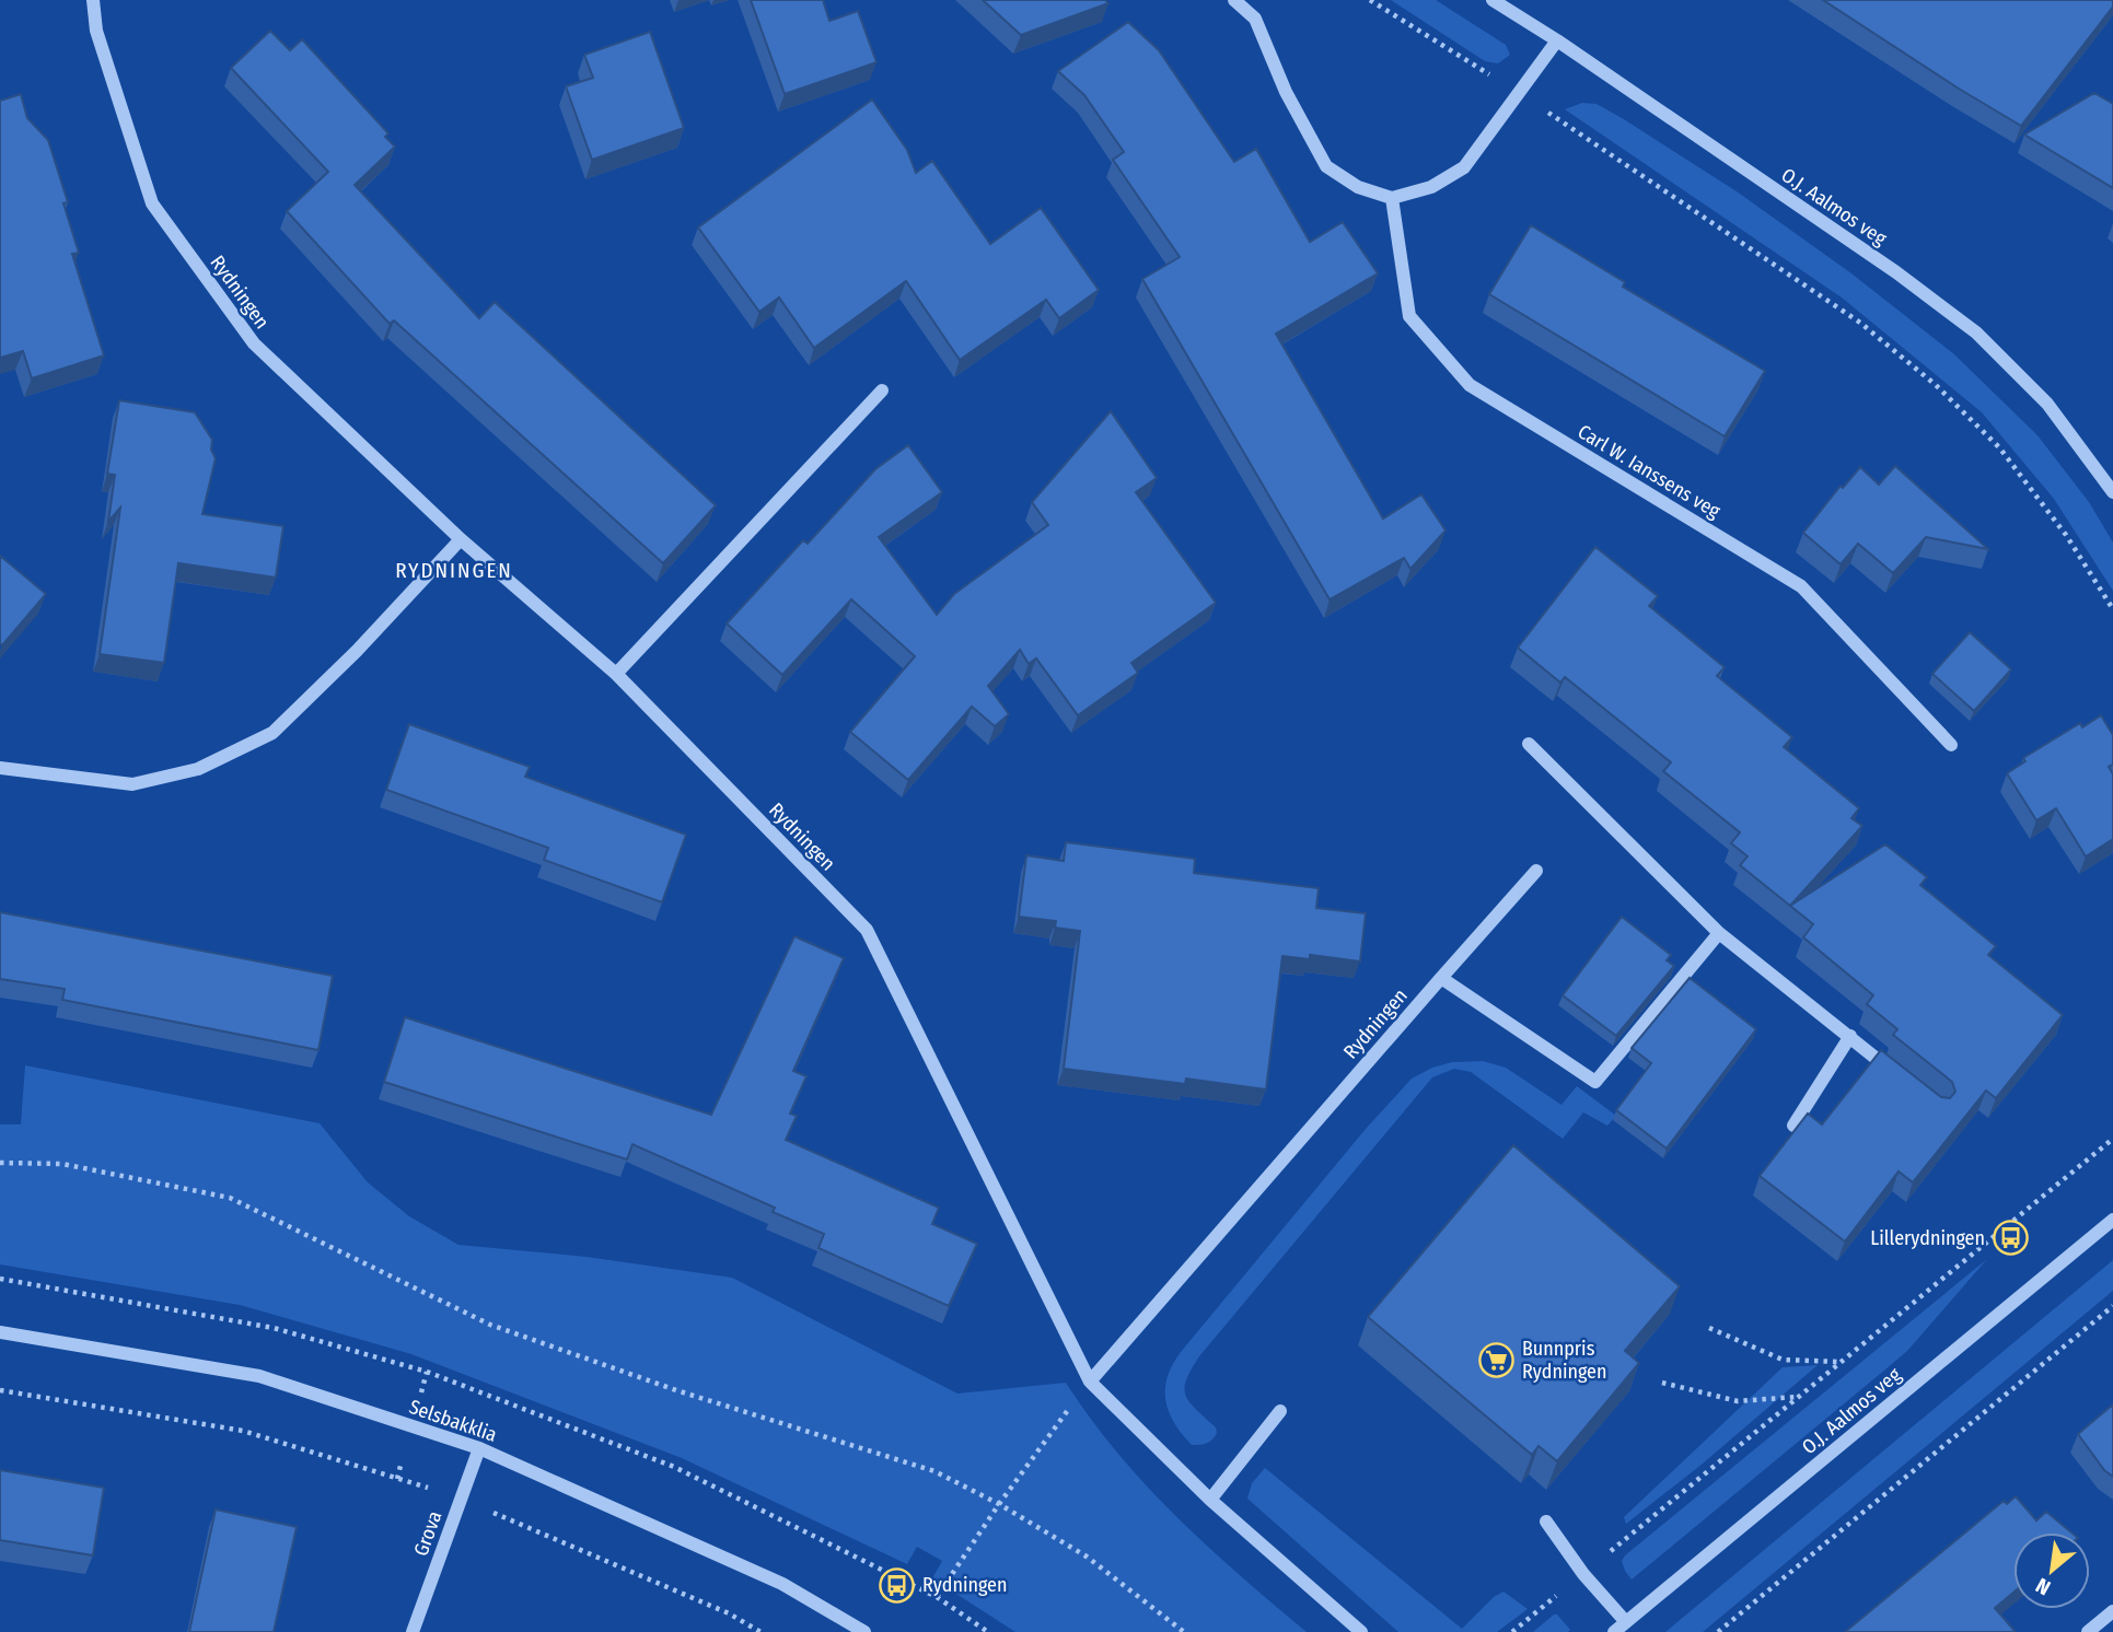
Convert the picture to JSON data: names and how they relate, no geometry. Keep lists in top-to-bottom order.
{
  "streets": {
    "street": [
      "O.J. Aalmos veg",
      "Rydningen",
      "Carl W. Ianssens veg",
      "Selsbakklia",
      "Grova"
    ]
  },
  "crossings": [
    ["Selsbakklia", "Grova"]
  ],
  "districts": ["RYDNINGEN"],
  "places": {
    "bus stop": ["Lillerydningen", "Rydningen"],
    "supermarket": ["Bunnpris Rydningen"]
  },
  "north": "bottom left"
}
